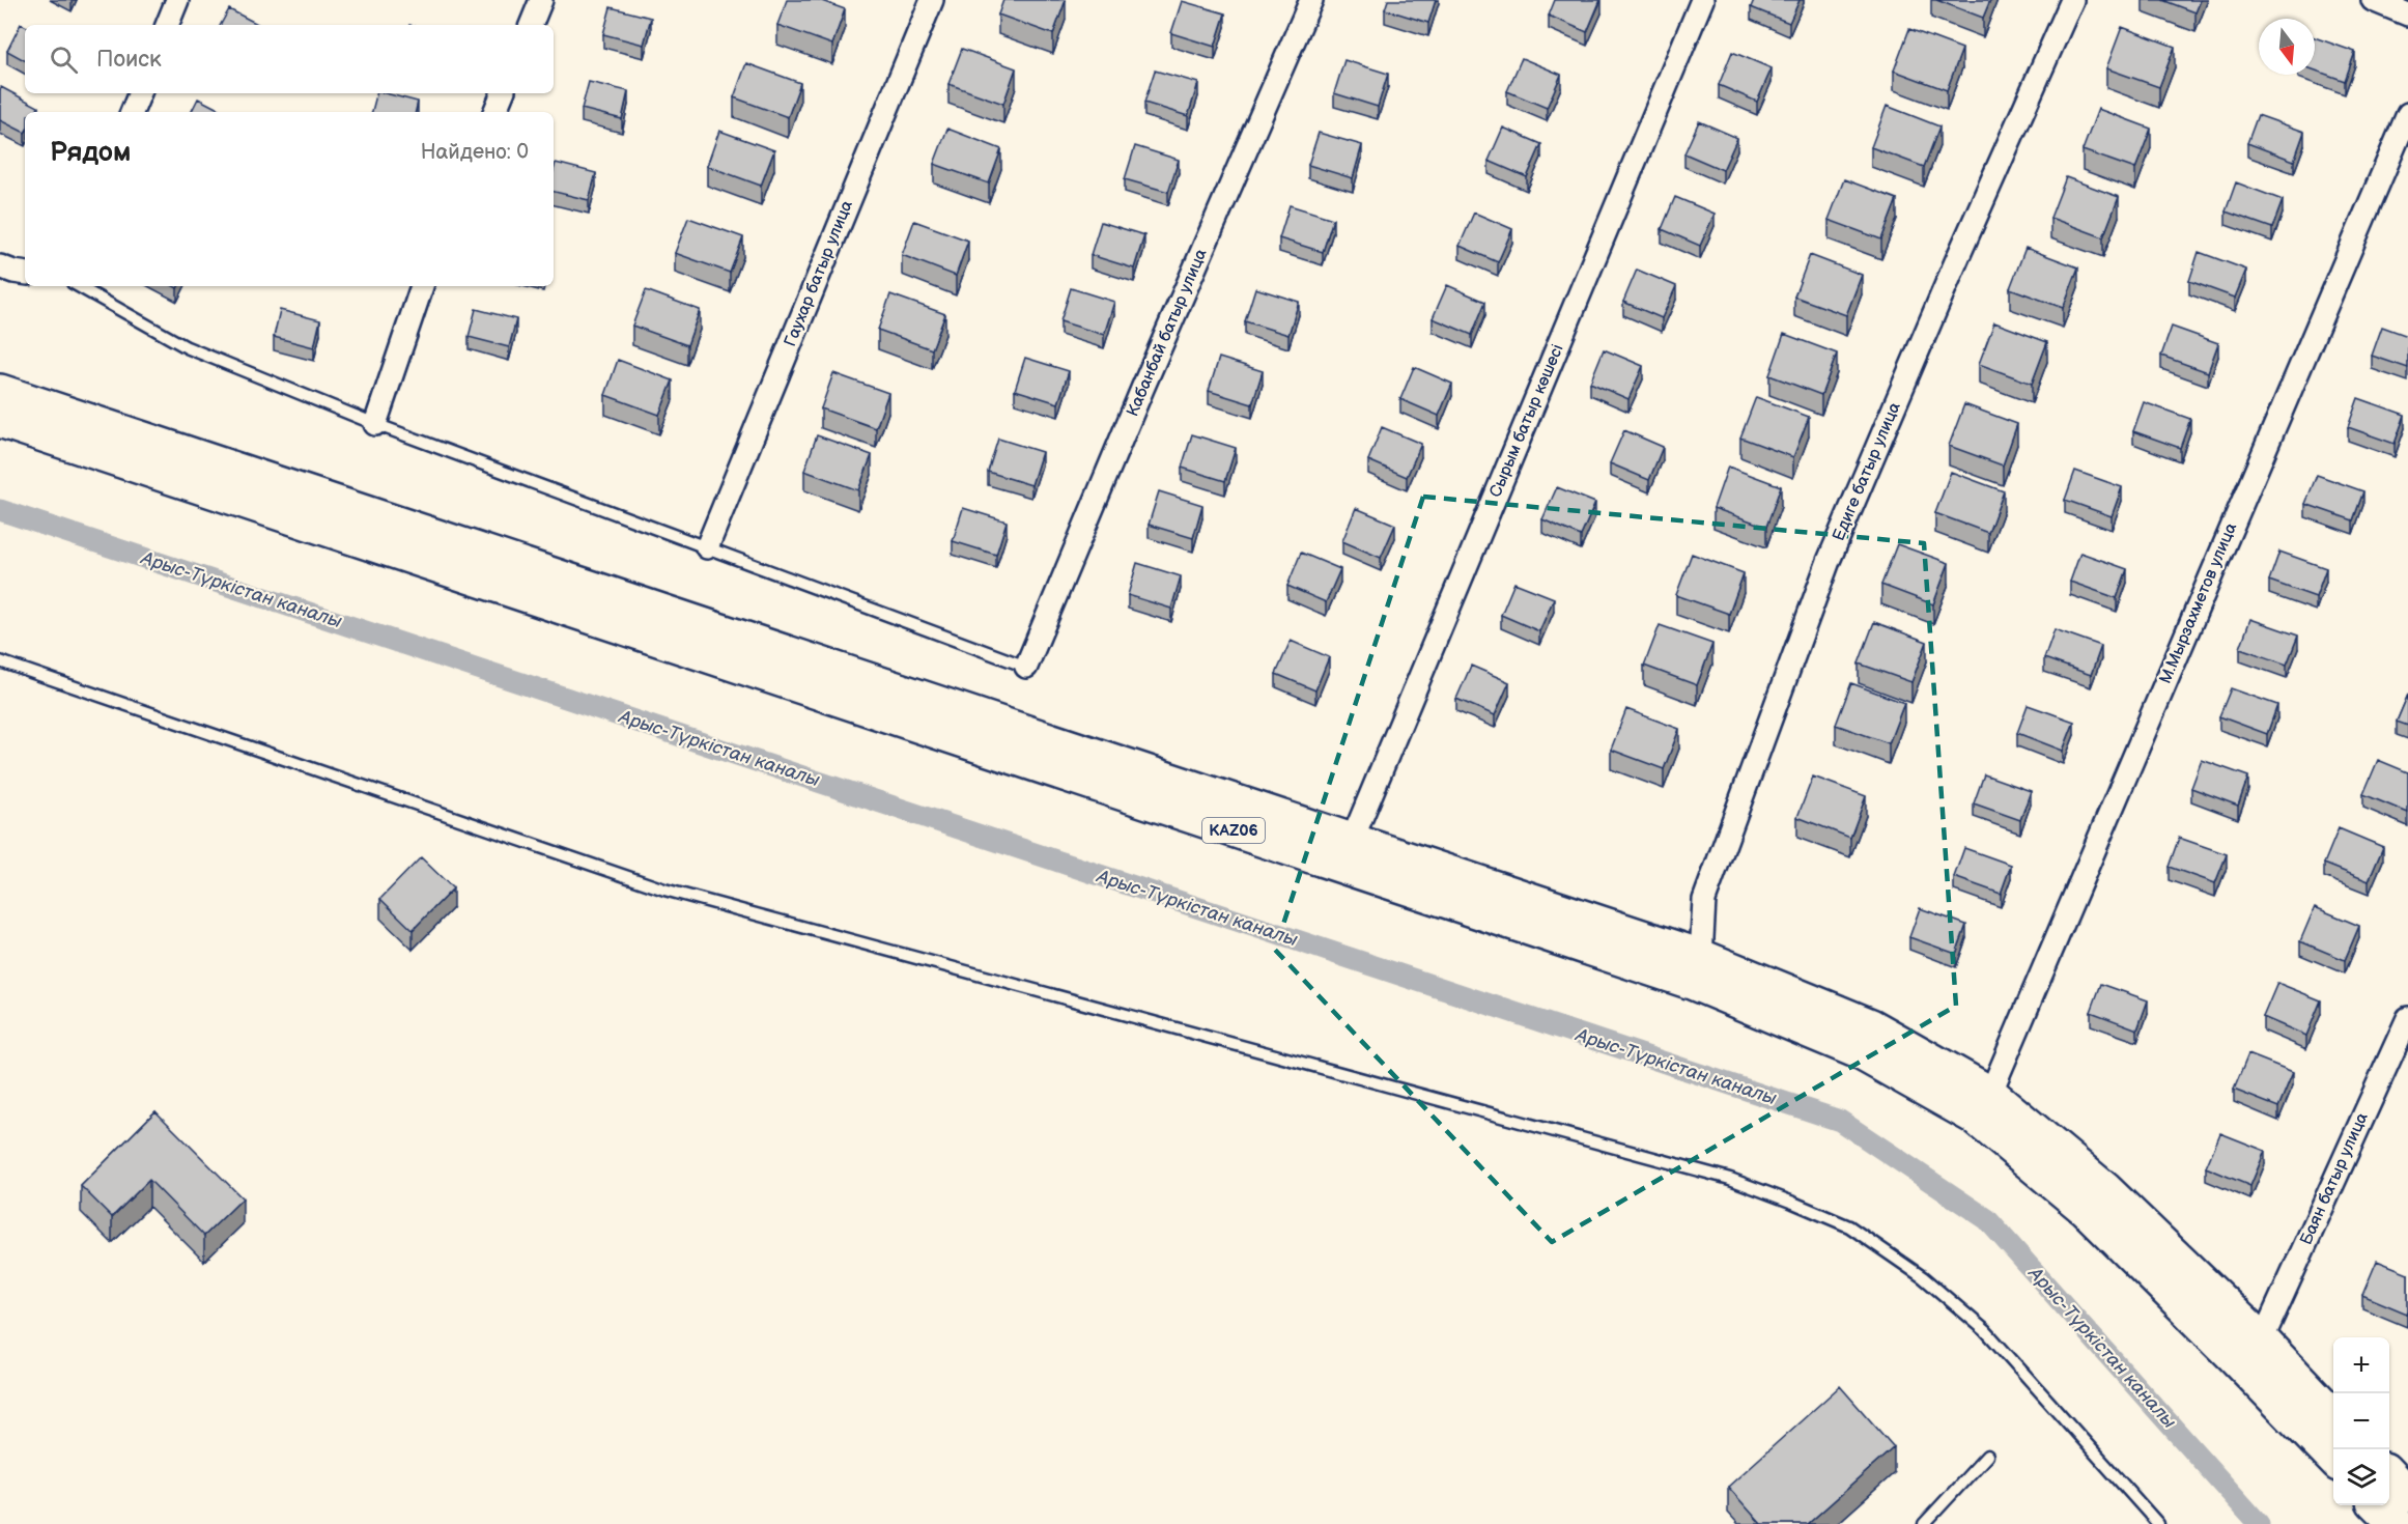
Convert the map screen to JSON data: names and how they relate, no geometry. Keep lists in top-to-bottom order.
{
  "streets": {
    "highway": ["KАZ06"],
    "street": [
      "Гаухар батыр улица",
      "Кабанбай батыр улица",
      "Сырым батыр көшесі",
      "Едиге батыр улица",
      "М.Мырзахметов улица",
      "Баян батыр улица"
    ]
  },
  "crossings": [
    ["Сырым батыр көшесі", "KАZ06"],
    ["Едиге батыр улица", "KАZ06"],
    ["М.Мырзахметов улица", "KАZ06"],
    ["KАZ06", "Баян батыр улица"]
  ],
  "water": ["Арыс-Түркістан каналы"],
  "north": "bottom",
  "page": {
    "search": "Поиск",
    "heading": ["Рядом", "Найдено: 0"],
    "map_buttons": ["+", "−"]
  }
}
